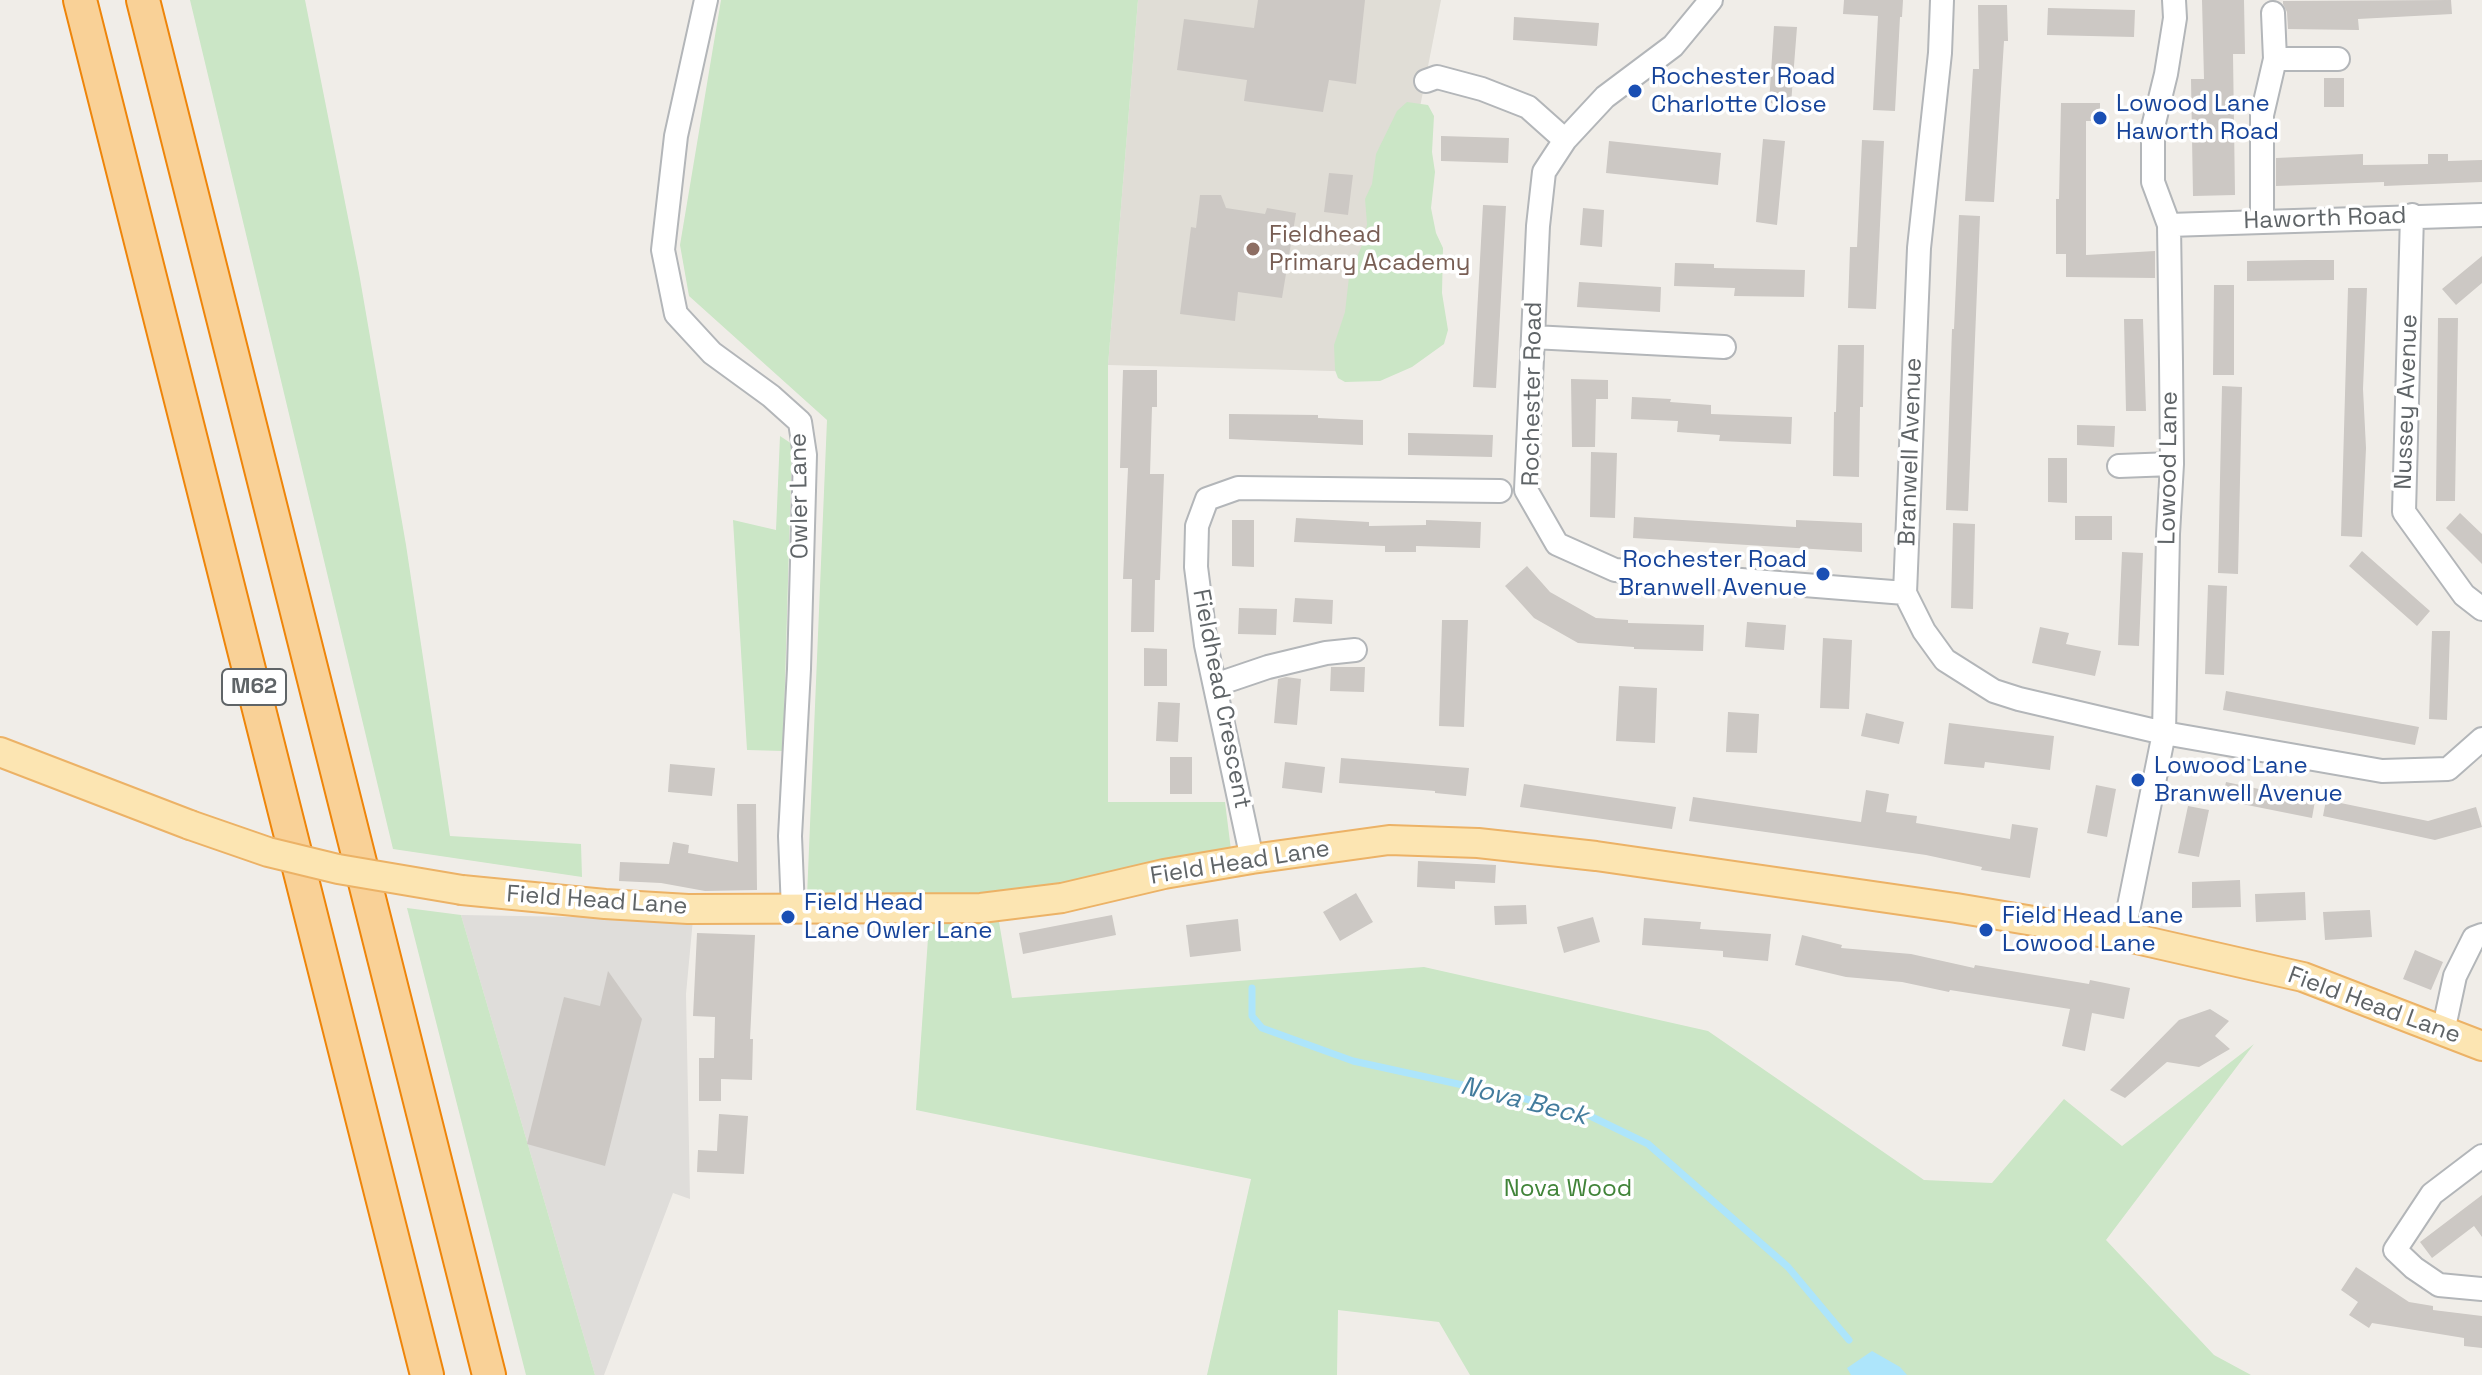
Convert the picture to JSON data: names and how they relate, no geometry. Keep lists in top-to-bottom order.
{
  "streets": {
    "highway": ["M62"],
    "main road": ["Field Head Lane"],
    "street": [
      "Haworth Road",
      "Rochester Road",
      "Nussey Avenue",
      "Branwell Avenue",
      "Lowood Lane",
      "Owler Lane",
      "Fieldhead Crescent"
    ]
  },
  "crossings": [
    ["Haworth Road", "Nussey Avenue"],
    ["Haworth Road", "Lowood Lane"],
    ["Rochester Road", "Branwell Avenue"],
    ["Branwell Avenue", "Lowood Lane"],
    ["Lowood Lane", "Field Head Lane"],
    ["Owler Lane", "Field Head Lane"],
    ["Fieldhead Crescent", "Field Head Lane"]
  ],
  "water": ["Nova Beck"],
  "parks": ["Nova Wood"],
  "places": [
    "Rochester Road Charlotte Close",
    "Lowood Lane Haworth Road",
    "Fieldhead Primary Academy",
    "Rochester Road Branwell Avenue",
    "Lowood Lane Branwell Avenue",
    "Field Head Lane Owler Lane",
    "Field Head Lane Lowood Lane"
  ]
}
